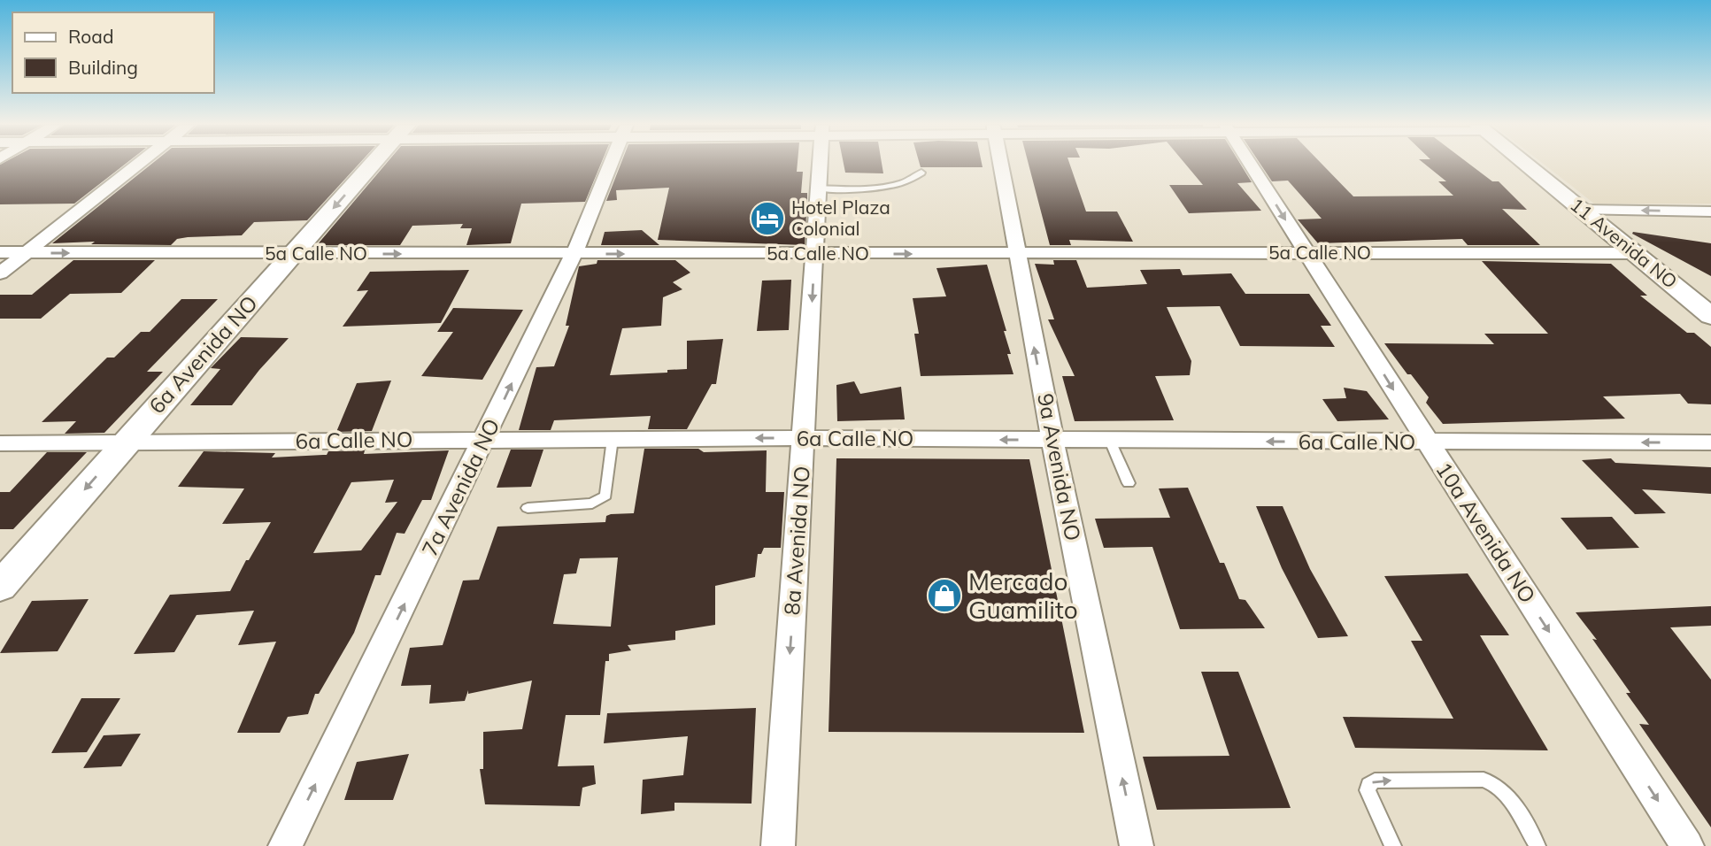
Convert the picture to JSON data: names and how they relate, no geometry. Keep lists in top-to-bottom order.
{
  "streets": {
    "street": [
      "11 Avenida NO",
      "5a Calle NO",
      "6a Avenida NO",
      "6a Calle NO",
      "9a Avenida NO",
      "7a Avenida NO",
      "10a Avenida NO",
      "8a Avenida NO"
    ]
  },
  "crossings": [
    ["11 Avenida NO", "5a Calle NO"],
    ["5a Calle NO", "6a Avenida NO"],
    ["5a Calle NO", "9a Avenida NO"],
    ["5a Calle NO", "7a Avenida NO"],
    ["5a Calle NO", "10a Avenida NO"],
    ["5a Calle NO", "8a Avenida NO"],
    ["6a Avenida NO", "6a Calle NO"],
    ["6a Calle NO", "9a Avenida NO"],
    ["6a Calle NO", "7a Avenida NO"],
    ["6a Calle NO", "10a Avenida NO"],
    ["6a Calle NO", "8a Avenida NO"]
  ],
  "one_way": [
    "5a Calle NO",
    "6a Avenida NO",
    "6a Calle NO",
    "9a Avenida NO",
    "7a Avenida NO",
    "10a Avenida NO",
    "8a Avenida NO"
  ],
  "places": {
    "hotel": ["Hotel Plaza Colonial"],
    "shop": ["Mercado Guamilito"]
  },
  "legend": ["Road", "Building"]
}
